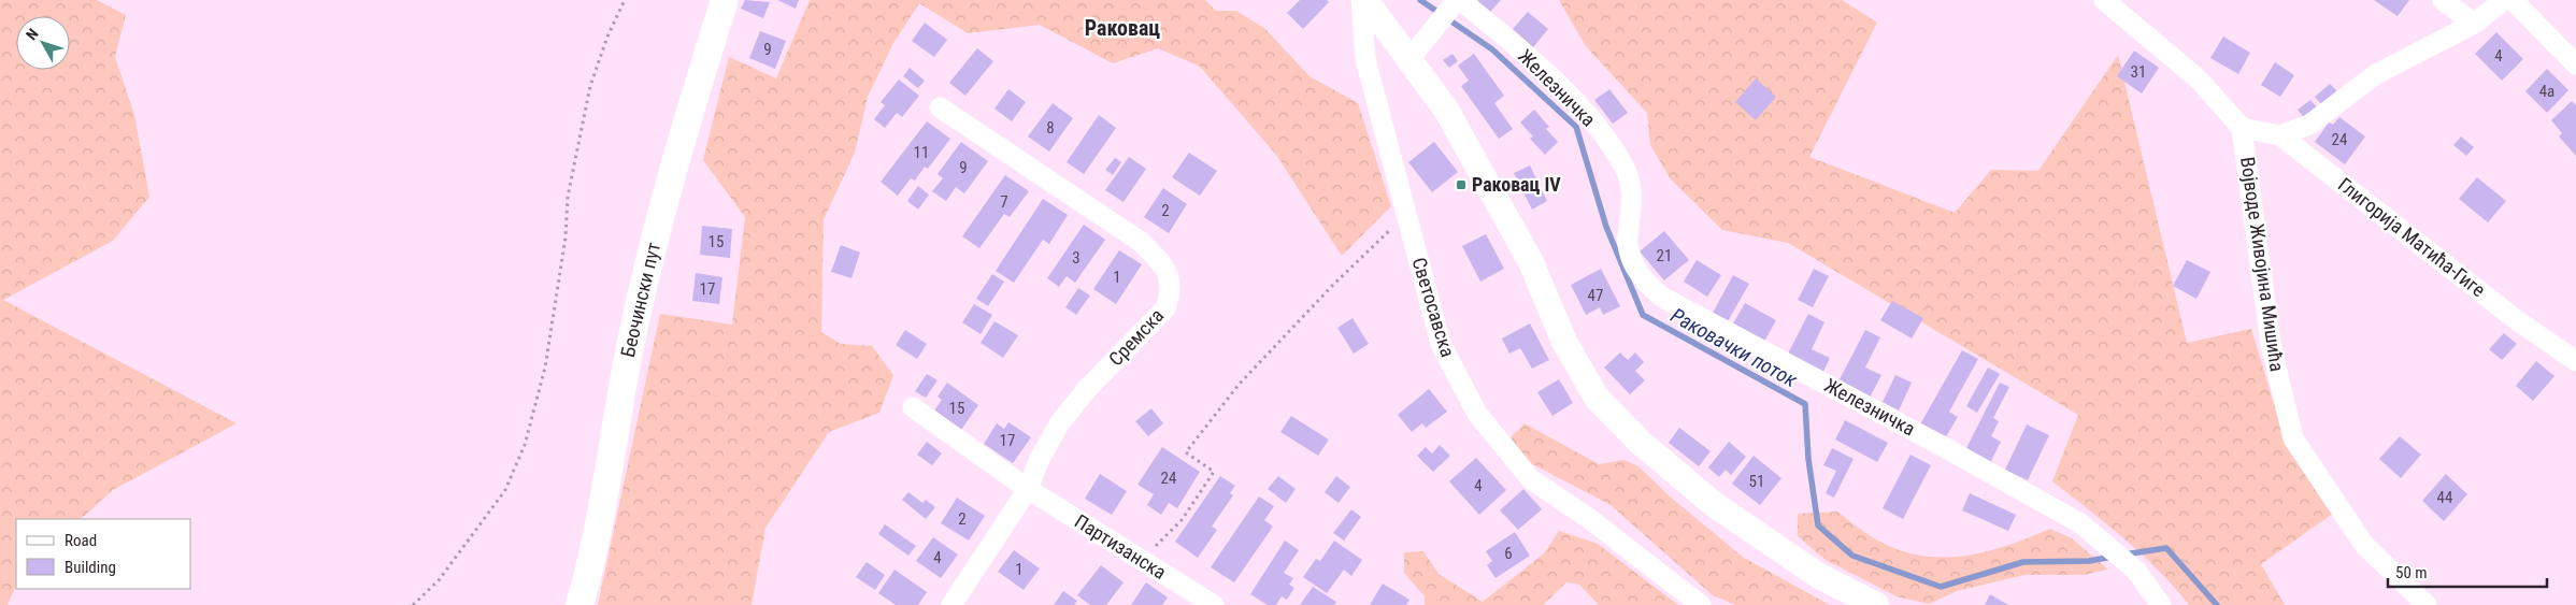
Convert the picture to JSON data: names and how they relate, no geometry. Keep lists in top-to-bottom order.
{
  "streets": {
    "main road": ["Беочински пут"],
    "street": [
      "Железничка",
      "Глигорија Матића-Гиге",
      "Војводе Живојина Мишића",
      "Светосавска",
      "Сремска",
      "Партизанска"
    ]
  },
  "crossings": [
    ["Глигорија Матића-Гиге", "Војводе Живојина Мишића"],
    ["Сремска", "Партизанска"]
  ],
  "districts": ["Раковац"],
  "water": ["Раковачки поток"],
  "places": {
    "transit": ["Раковац IV"]
  },
  "house_numbers": [
    "9",
    "4",
    "31",
    "4a",
    "8",
    "24",
    "11",
    "9",
    "7",
    "2",
    "15",
    "21",
    "3",
    "1",
    "17",
    "47",
    "15",
    "17",
    "24",
    "51",
    "4",
    "44",
    "2",
    "6",
    "4",
    "1"
  ],
  "legend": ["Road", "Building"],
  "scale_bar": "50 m",
  "north": "top left"
}
